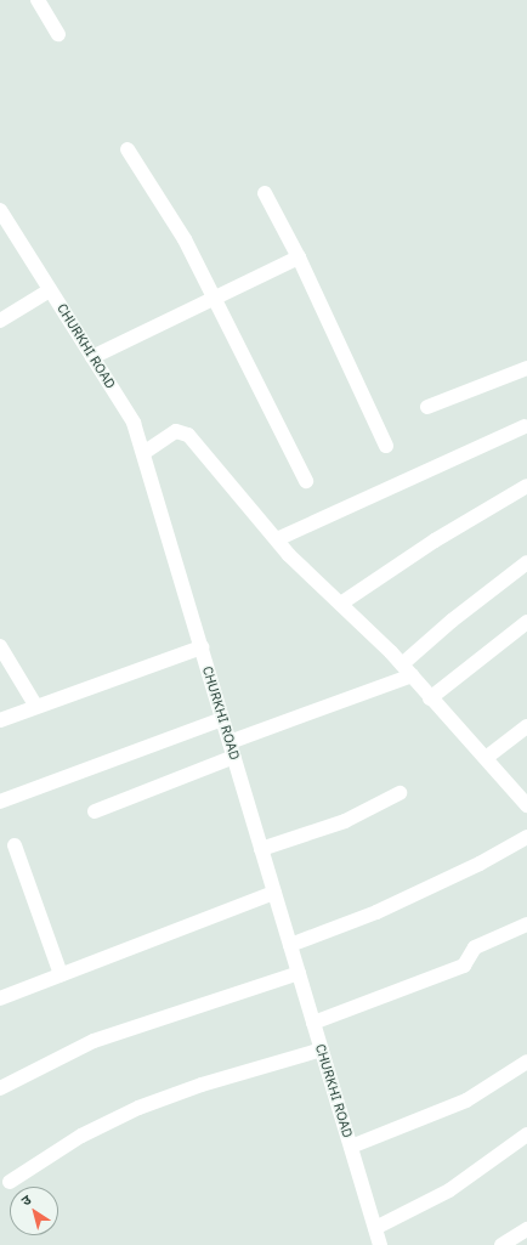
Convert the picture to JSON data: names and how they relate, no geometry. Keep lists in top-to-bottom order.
{
  "streets": {
    "street": ["CHURKHI ROAD"]
  },
  "north": "top left"
}
